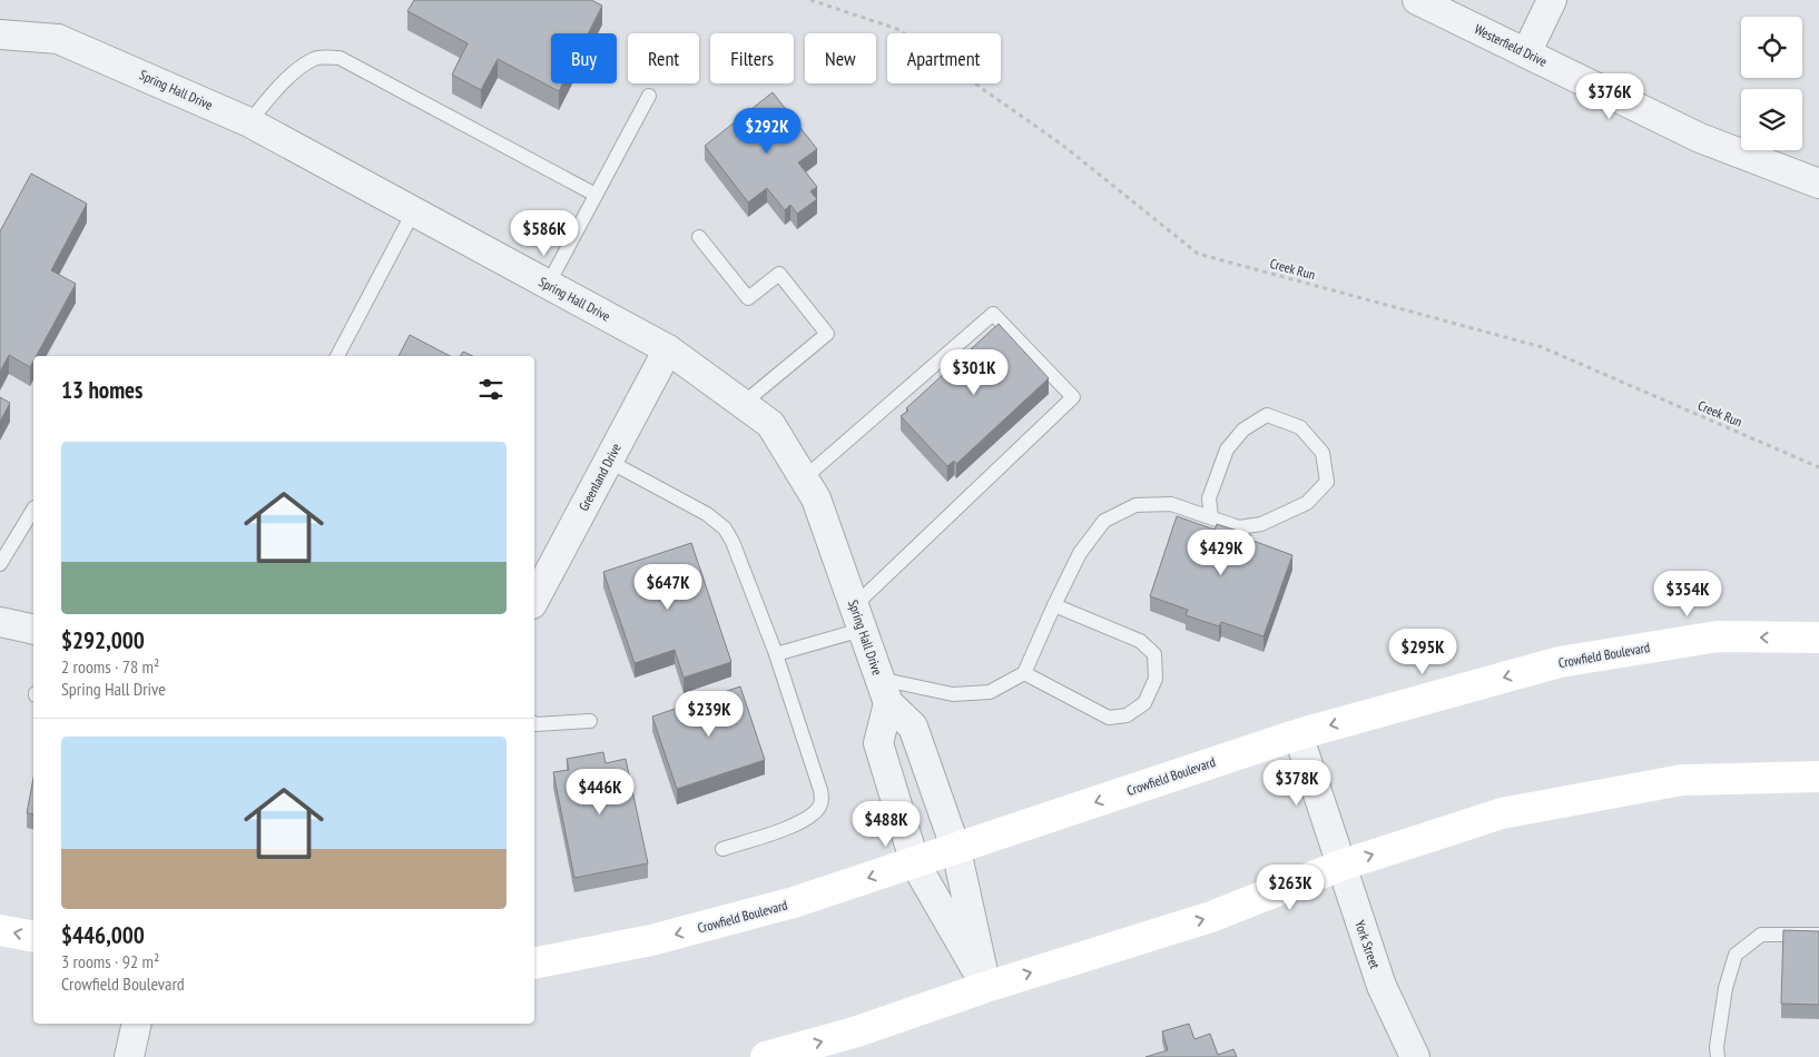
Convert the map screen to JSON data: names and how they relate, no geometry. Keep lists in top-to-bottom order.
{
  "streets": {
    "main road": ["Crowfield Boulevard"],
    "street": [
      "Westerfield Drive",
      "Spring Hall Drive",
      "Greenland Drive",
      "York Street"
    ],
    "path": ["Creek Run"]
  },
  "crossings": [
    ["Spring Hall Drive", "Greenland Drive"],
    ["Spring Hall Drive", "Crowfield Boulevard"],
    ["Crowfield Boulevard", "York Street"]
  ],
  "page": {
    "chip": [
      "Buy",
      "Rent",
      "Filters",
      "New",
      "Apartment"
    ],
    "price": [
      "$376K",
      "$292K",
      "$586K",
      "$301K",
      "$429K",
      "$647K",
      "$354K",
      "$295K",
      "$239K",
      "$378K",
      "$446K",
      "$488K",
      "$263K"
    ],
    "heading": "13 homes",
    "list": [
      {
        "name": "$292,000",
        "note": "2 rooms · 78 m² · Spring Hall Drive"
      },
      {
        "name": "$446,000",
        "note": "3 rooms · 92 m² · Crowfield Boulevard"
      }
    ]
  }
}
